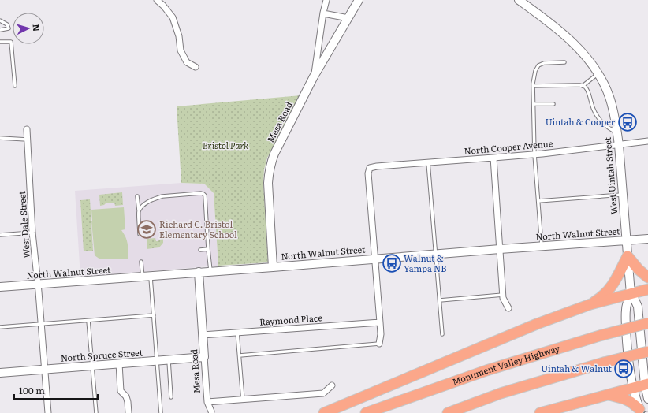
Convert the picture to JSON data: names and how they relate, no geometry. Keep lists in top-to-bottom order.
{
  "streets": {
    "highway": ["Monument Valley Highway"],
    "main road": [
      "Mesa Road",
      "West Uintah Street",
      "North Walnut Street",
      "North Spruce Street"
    ],
    "street": ["North Cooper Avenue", "West Dale Street", "Raymond Place"]
  },
  "crossings": [
    ["Mesa Road", "North Walnut Street"],
    ["Mesa Road", "Raymond Place"],
    ["Mesa Road", "North Spruce Street"],
    ["North Cooper Avenue", "West Uintah Street"],
    ["North Cooper Avenue", "North Walnut Street"],
    ["West Uintah Street", "North Walnut Street"],
    ["West Dale Street", "North Walnut Street"],
    ["West Dale Street", "North Spruce Street"]
  ],
  "parks": ["Bristol Park"],
  "places": {
    "bus stop": ["Uintah & Cooper", "Walnut & Yampa NB", "Uintah & Walnut"],
    "school or university": ["Richard C. Bristol Elementary School"]
  },
  "scale_bar": "100 m",
  "north": "right"
}
